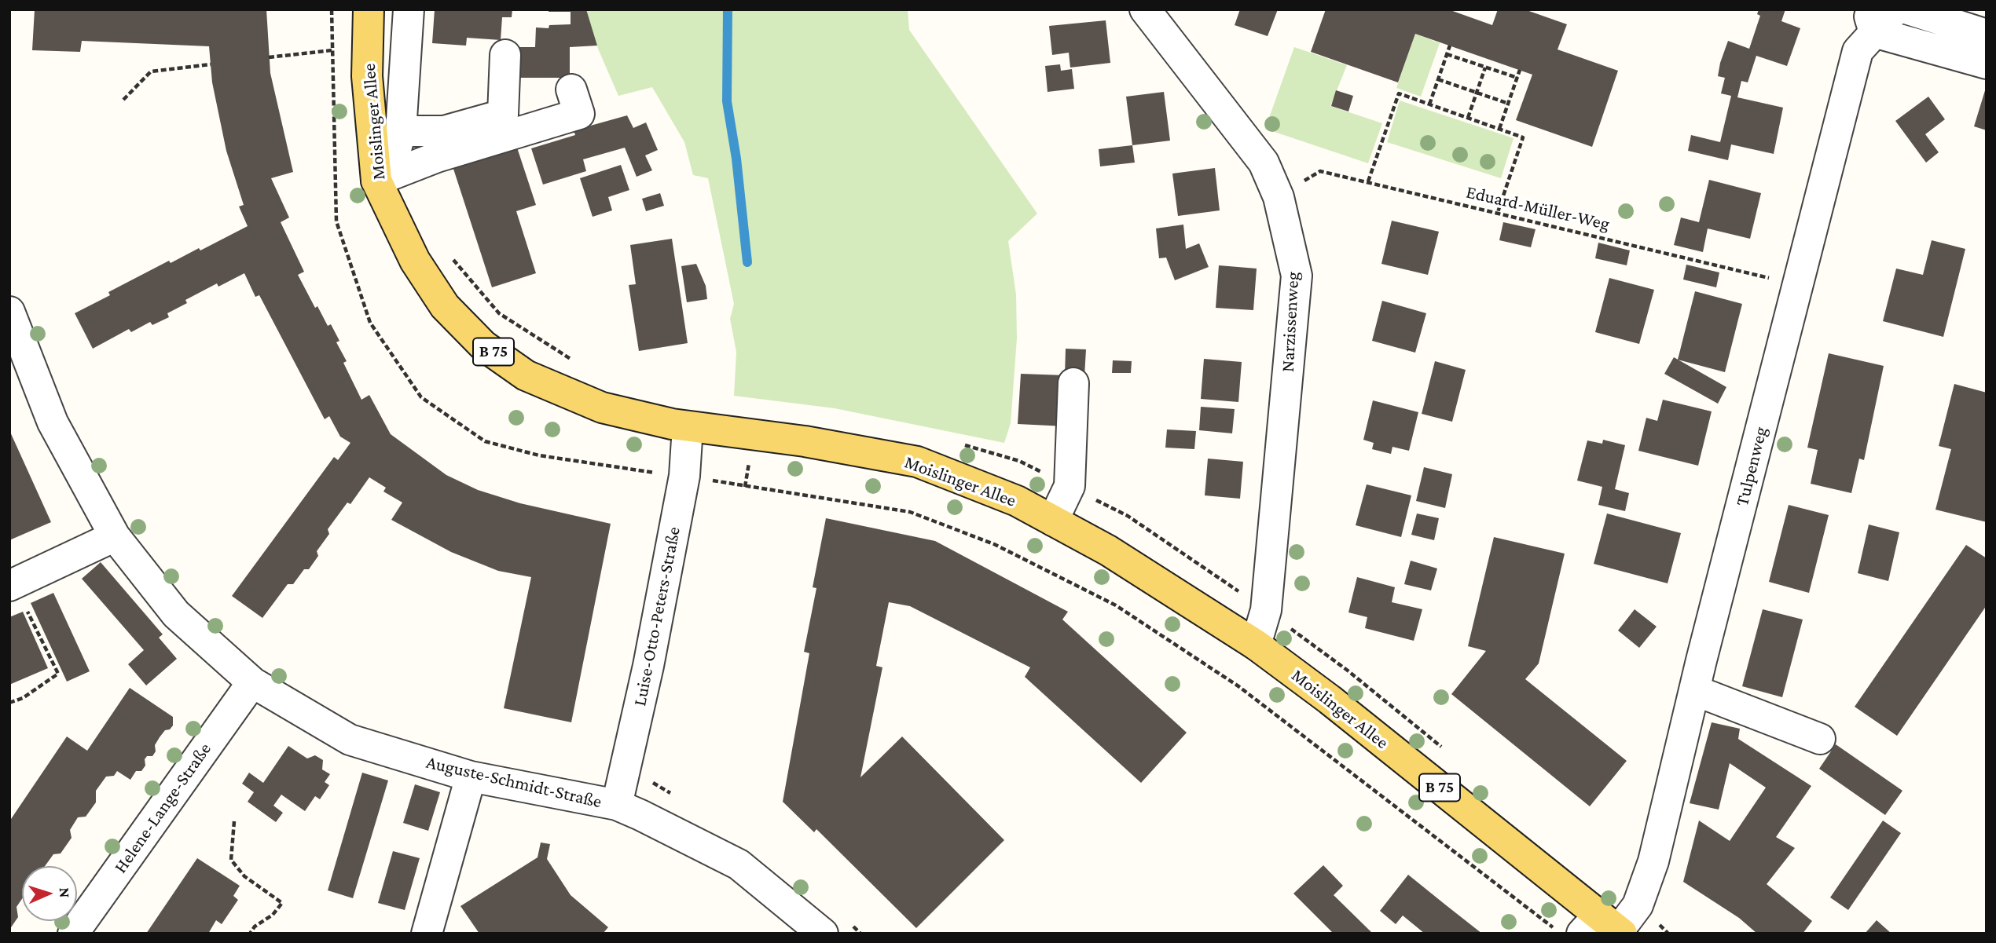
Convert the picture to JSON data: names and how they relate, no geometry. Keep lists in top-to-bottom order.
{
  "streets": {
    "main road": ["Moislinger Allee", "B 75"],
    "street": [
      "Narzissenweg",
      "Tulpenweg",
      "Luise-Otto-Peters-Straße",
      "Auguste-Schmidt-Straße",
      "Helene-Lange-Straße"
    ],
    "path": ["Eduard-Müller-Weg"]
  },
  "crossings": [
    ["Moislinger Allee", "Narzissenweg"],
    ["Moislinger Allee", "Tulpenweg"],
    ["Moislinger Allee", "Luise-Otto-Peters-Straße"],
    ["Eduard-Müller-Weg", "Narzissenweg"],
    ["Eduard-Müller-Weg", "Tulpenweg"],
    ["Luise-Otto-Peters-Straße", "Auguste-Schmidt-Straße"],
    ["Auguste-Schmidt-Straße", "Helene-Lange-Straße"]
  ],
  "north": "right"
}
